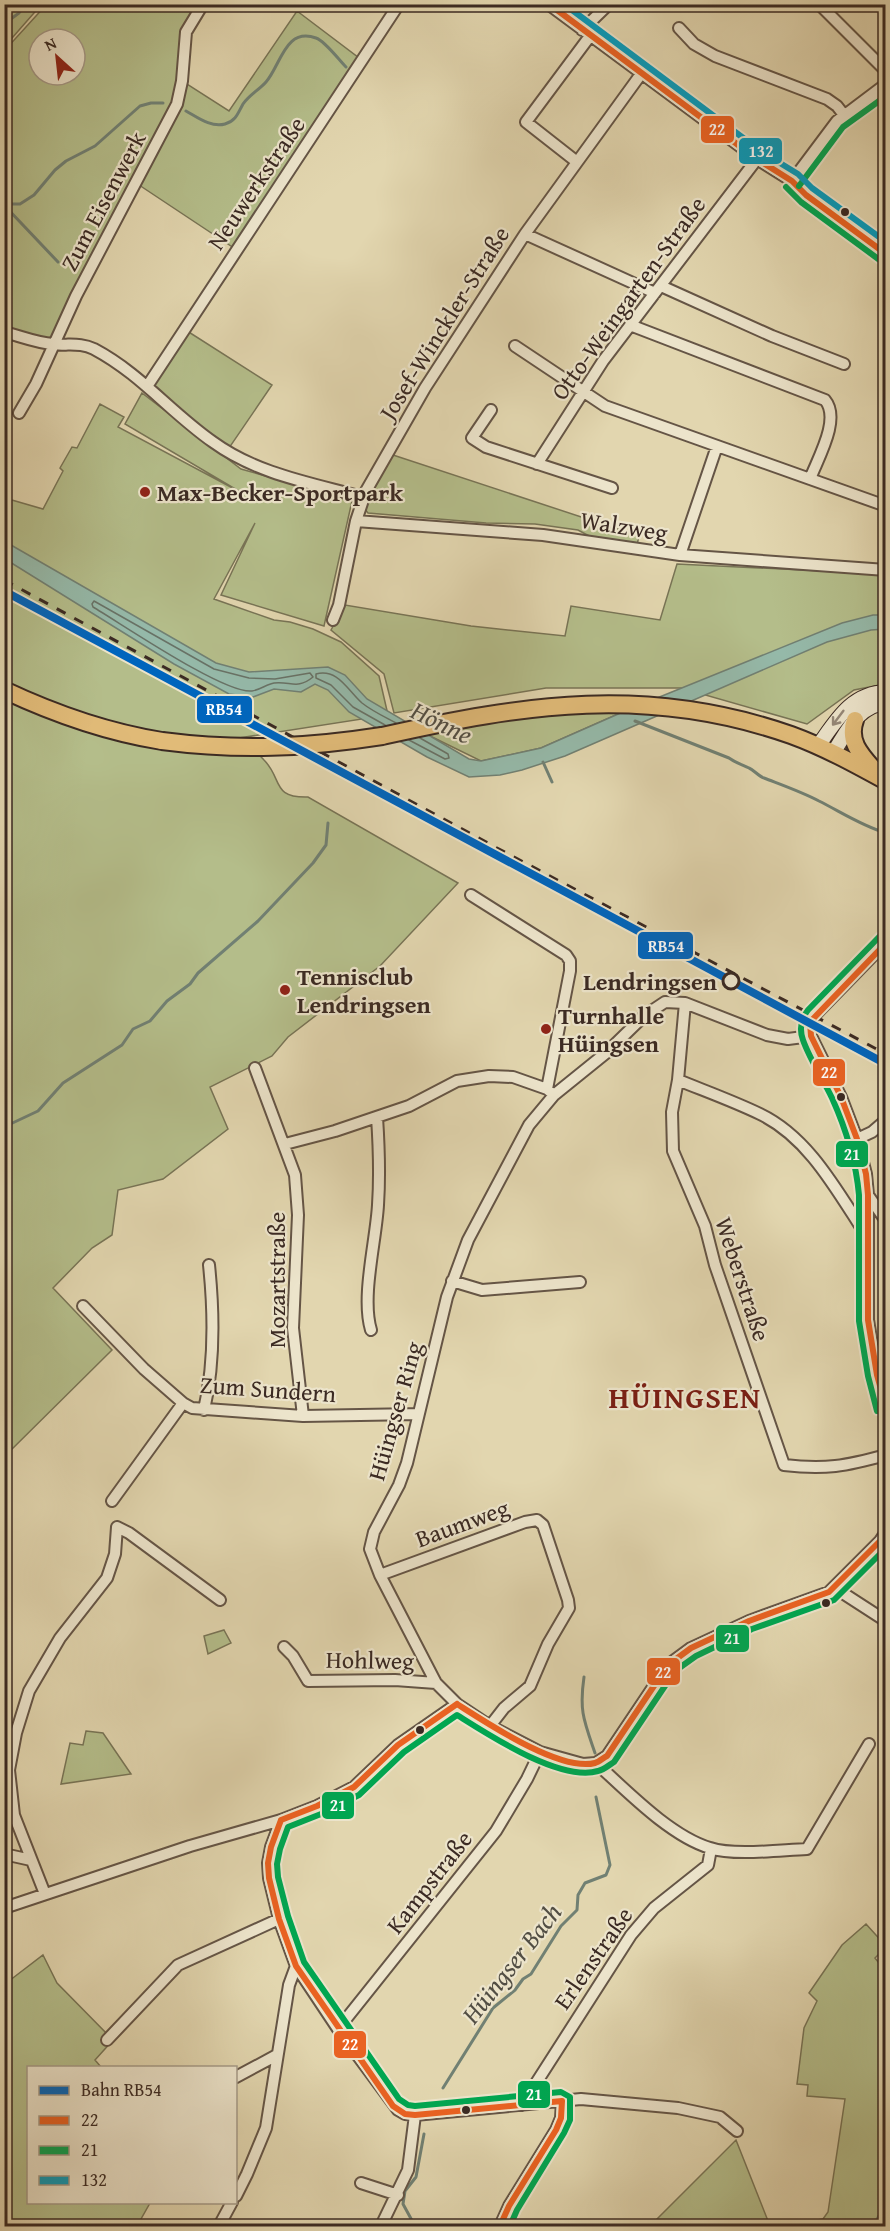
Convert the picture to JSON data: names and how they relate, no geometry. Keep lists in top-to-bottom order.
{
  "streets": {
    "street": [
      "Neuwerkstraße",
      "Zum Eisenwerk",
      "Otto-Weingarten-Straße",
      "Josef-Winckler-Straße",
      "Walzweg",
      "Weberstraße",
      "Mozartstraße",
      "Zum Sundern",
      "Hüingser Ring",
      "Baumweg",
      "Hohlweg",
      "Kampstraße",
      "Erlenstraße"
    ]
  },
  "crossings": [
    ["Josef-Winckler-Straße", "Walzweg"],
    ["Weberstraße", "Hüingser Ring"],
    ["Mozartstraße", "Zum Sundern"],
    ["Zum Sundern", "Hüingser Ring"],
    ["Hüingser Ring", "Baumweg"],
    ["Hüingser Ring", "Hohlweg"],
    ["Hüingser Ring", "Kampstraße"]
  ],
  "districts": ["HÜINGSEN"],
  "water": ["Hönne", "Hüingser Bach"],
  "places": [
    "Max-Becker-Sportpark",
    "Lendringsen",
    "Tennisclub Lendringsen",
    "Turnhalle Hüingsen"
  ],
  "lines": [
    "transit line 22",
    "transit line 132",
    "transit line 21",
    "rail line RB54"
  ],
  "legend": [
    "Bahn RB54",
    "22",
    "21",
    "132"
  ],
  "north": "top left"
}
